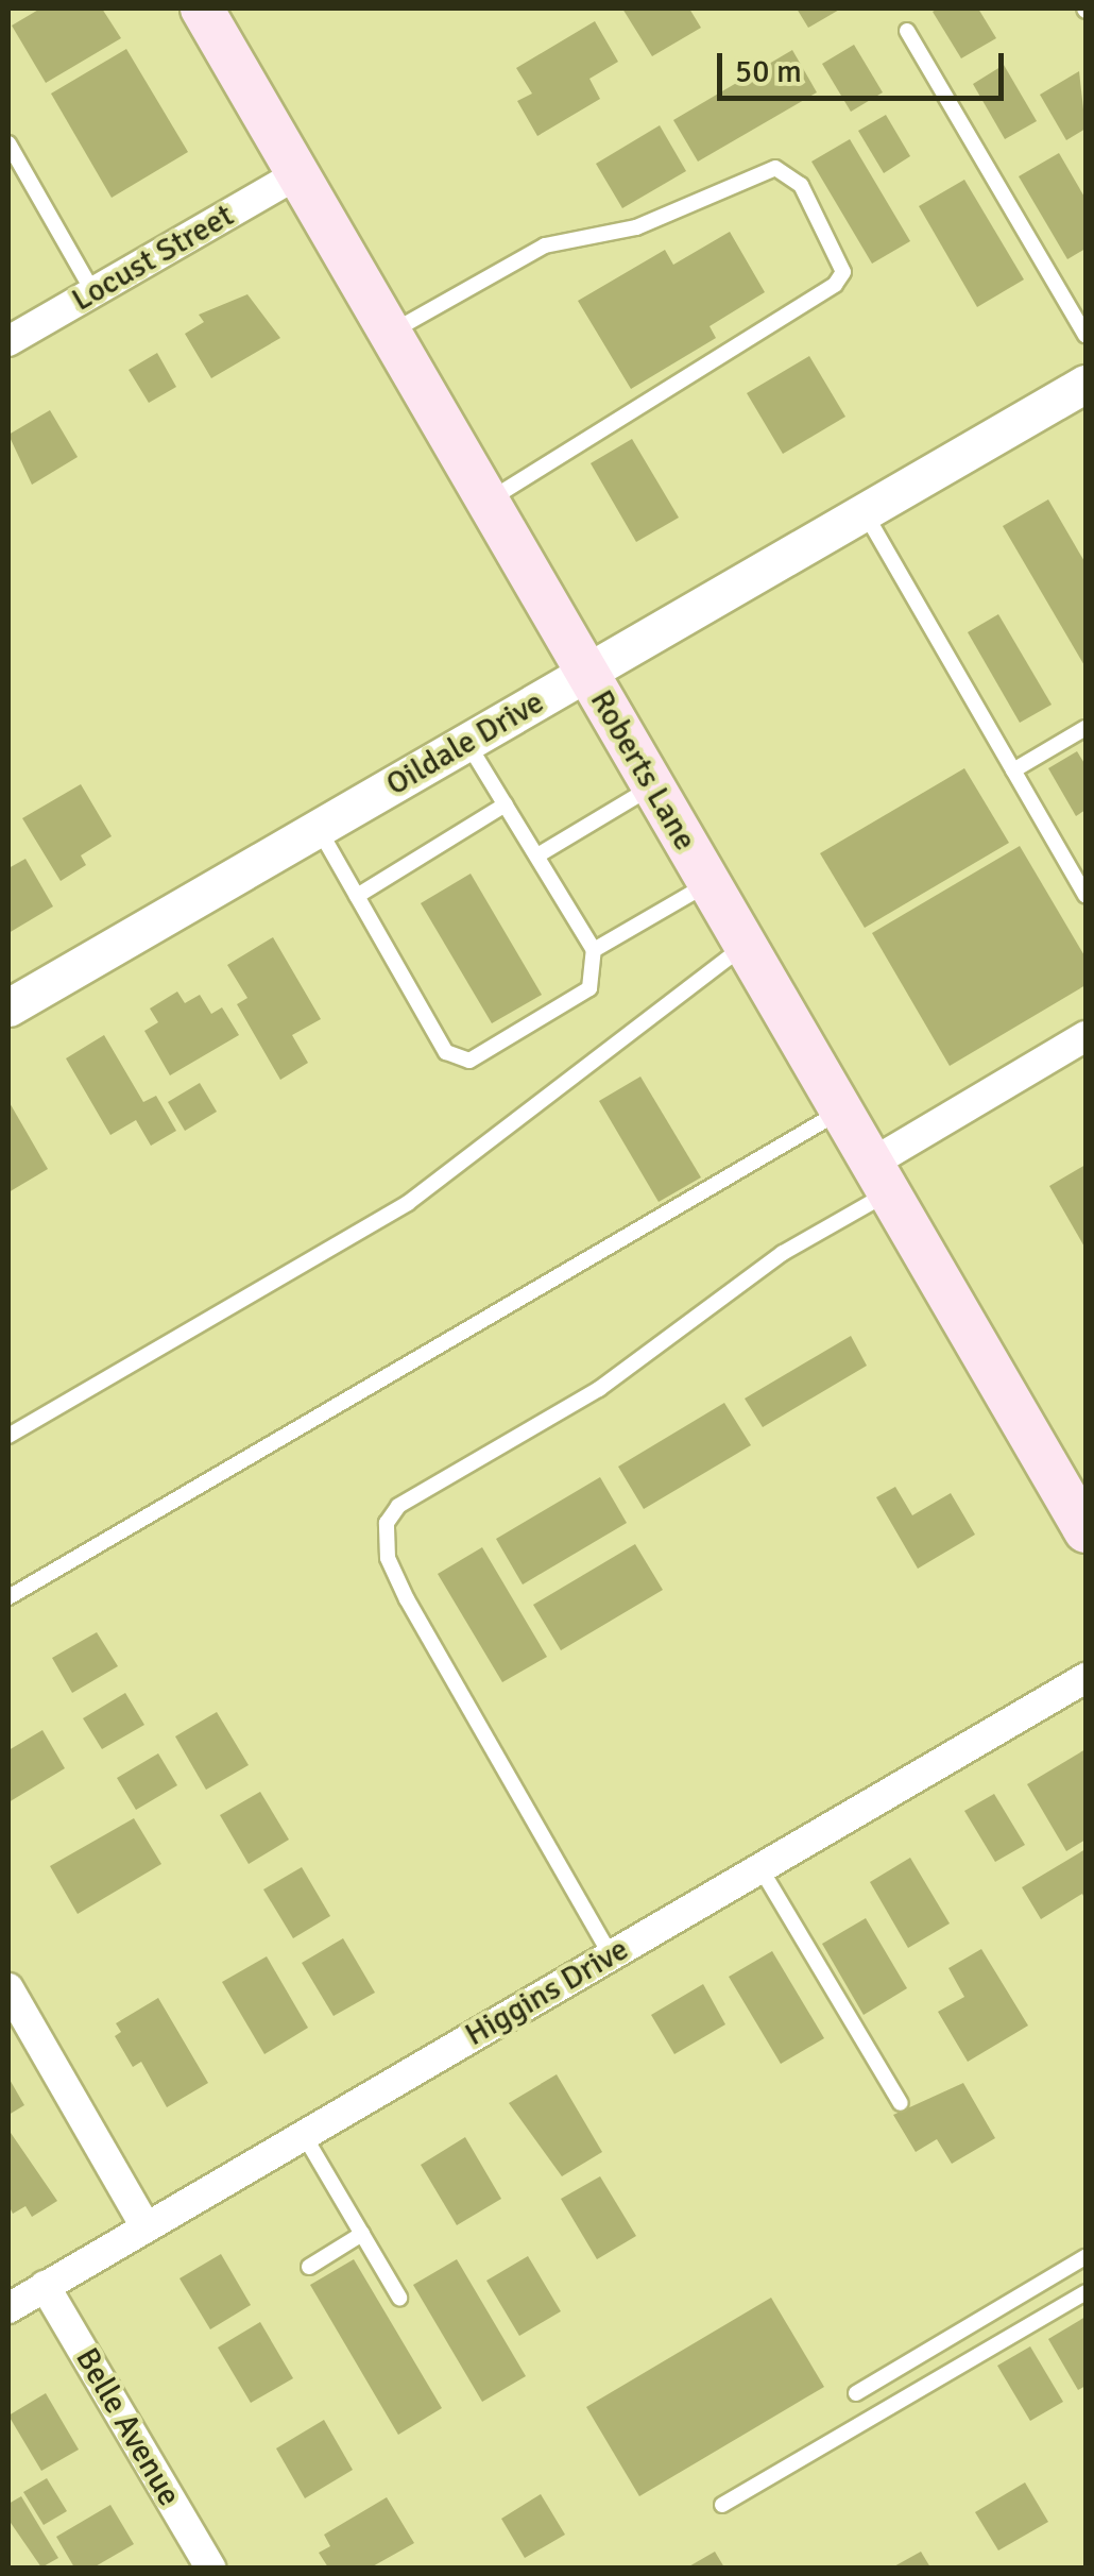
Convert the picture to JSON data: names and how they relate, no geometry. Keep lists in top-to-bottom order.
{
  "streets": {
    "main road": ["Roberts Lane"],
    "street": [
      "Locust Street",
      "Oildale Drive",
      "Higgins Drive",
      "Belle Avenue"
    ]
  },
  "crossings": [
    ["Locust Street", "Roberts Lane"],
    ["Oildale Drive", "Roberts Lane"],
    ["Higgins Drive", "Belle Avenue"]
  ],
  "scale_bar": "50 m"
}
